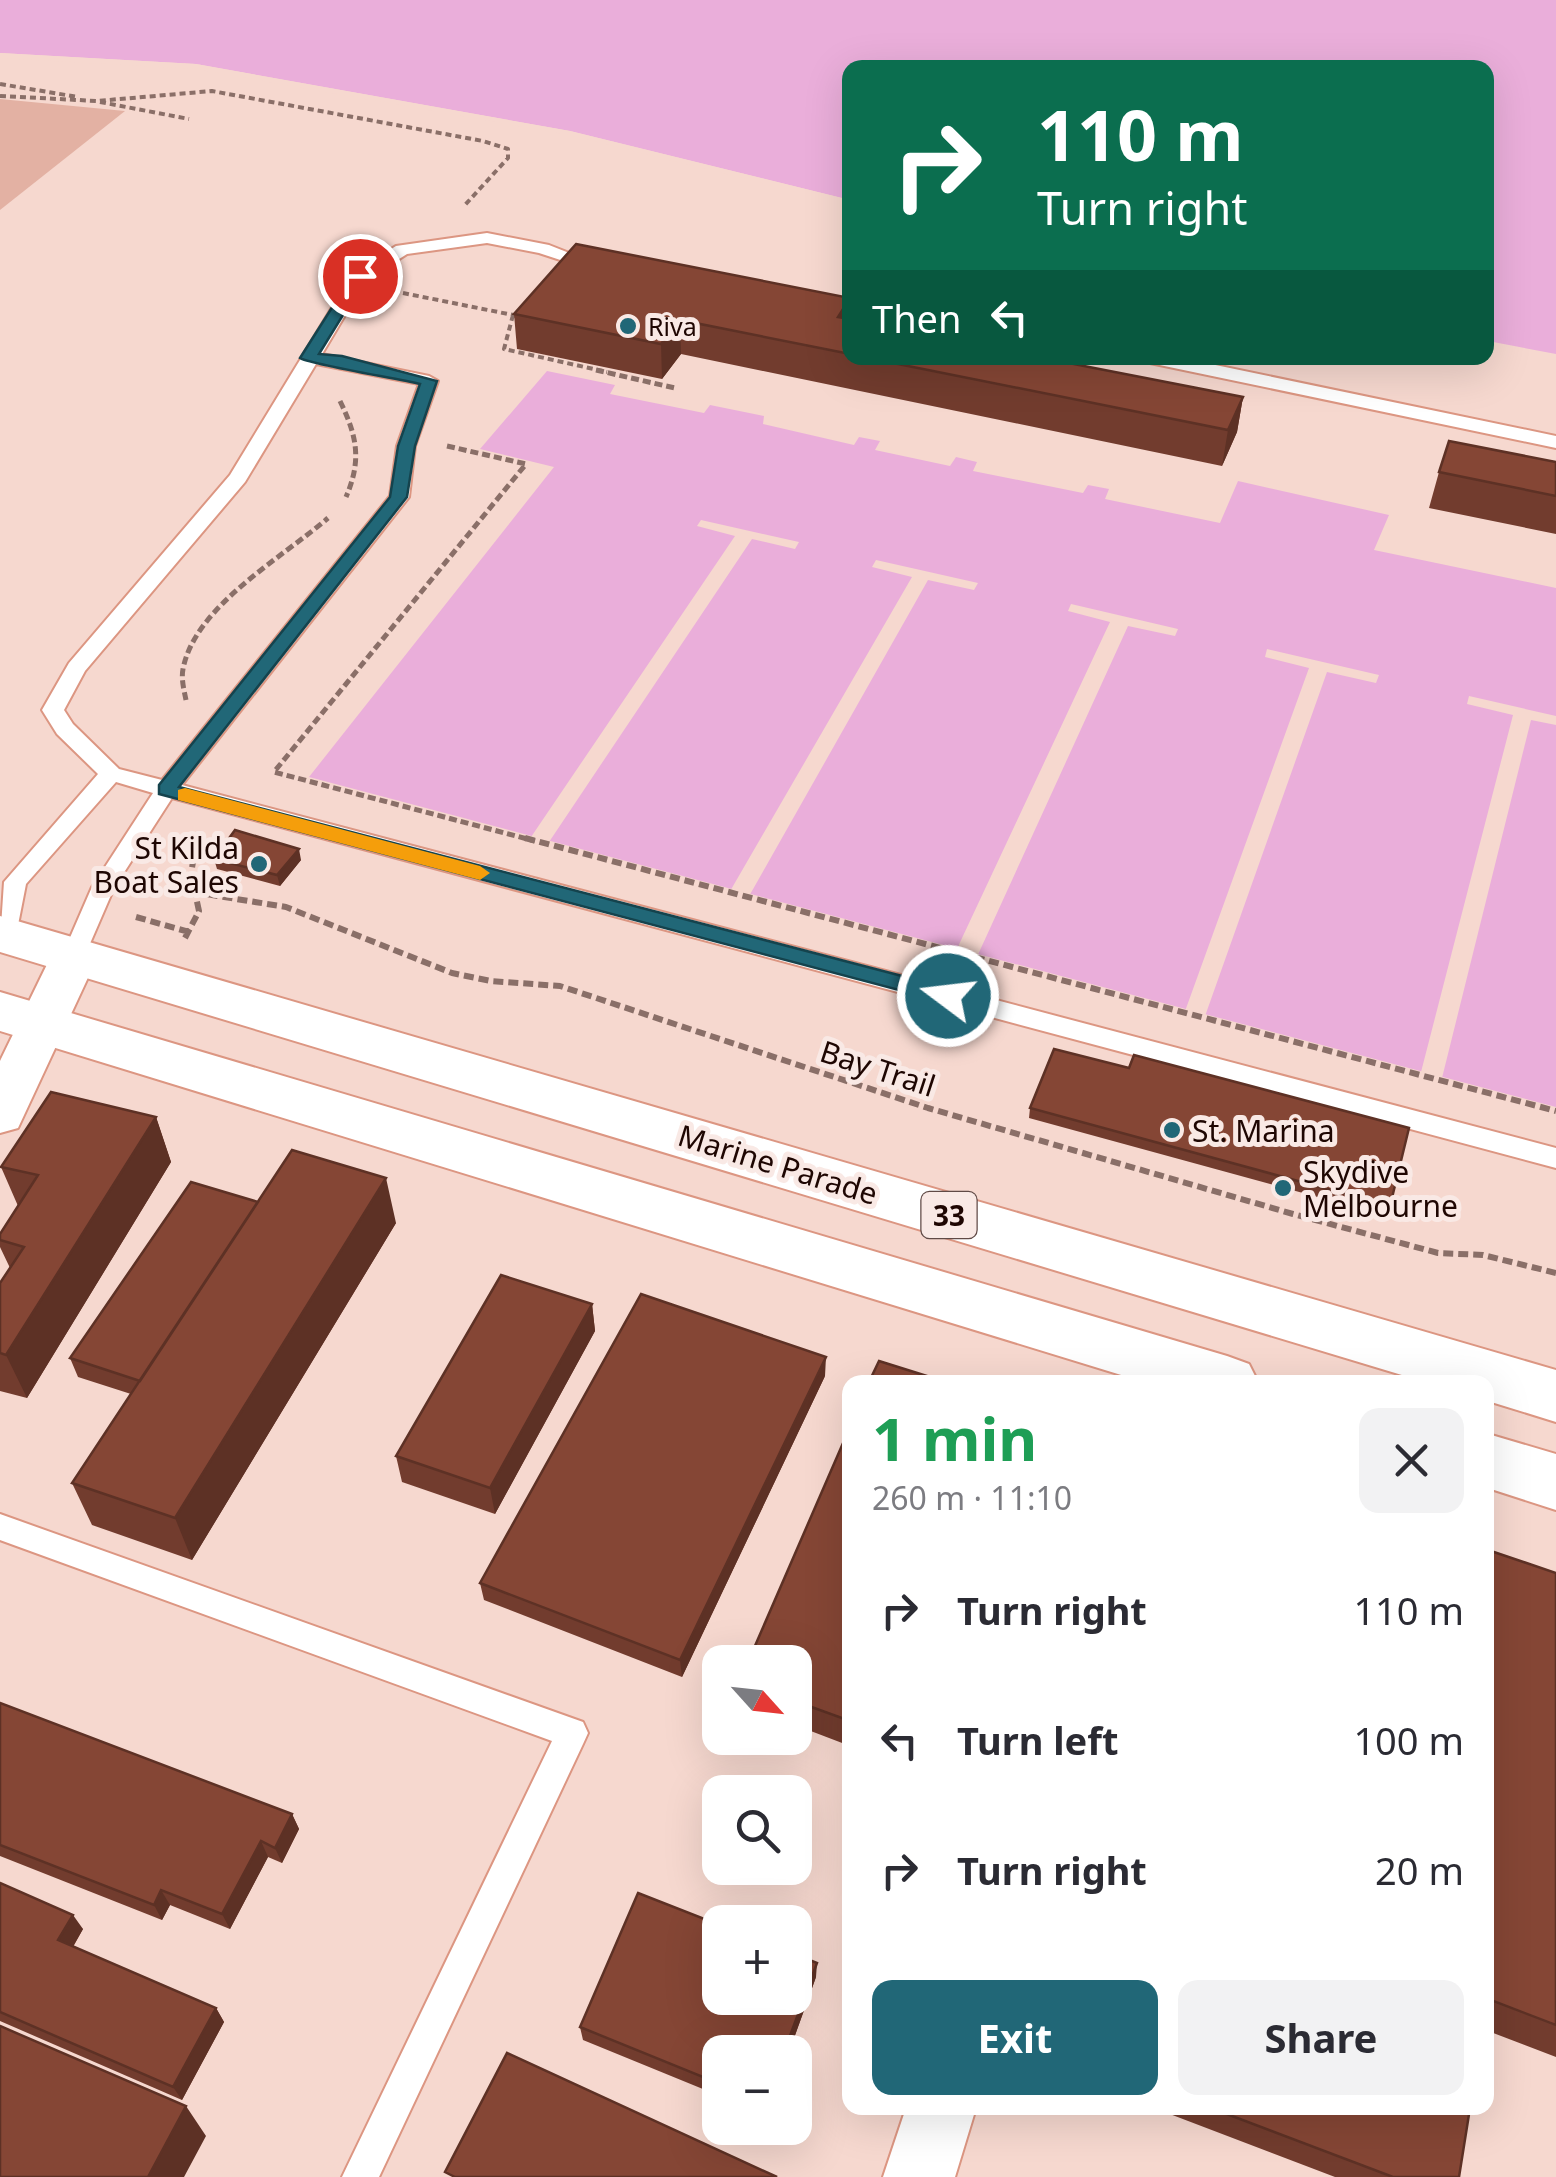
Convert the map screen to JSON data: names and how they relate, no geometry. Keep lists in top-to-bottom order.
{
  "streets": {
    "main road": ["Marine Parade", "33"],
    "path": ["Bay Trail"]
  },
  "places": [
    "Riva",
    "St Kilda Boat Sales",
    "St. Marina",
    "Skydive Melbourne"
  ],
  "north": "bottom right",
  "page": {
    "turn": ["110 m", "Turn right"],
    "then": "Then",
    "heading": ["1 min", "260 m · 11:10"],
    "list": [
      {
        "name": "Turn right",
        "value": "110 m"
      },
      {
        "name": "Turn left",
        "value": "100 m"
      },
      {
        "name": "Turn right",
        "value": "20 m"
      }
    ],
    "map_buttons": ["+", "−"],
    "buttons": ["Exit", "Share"]
  }
}
